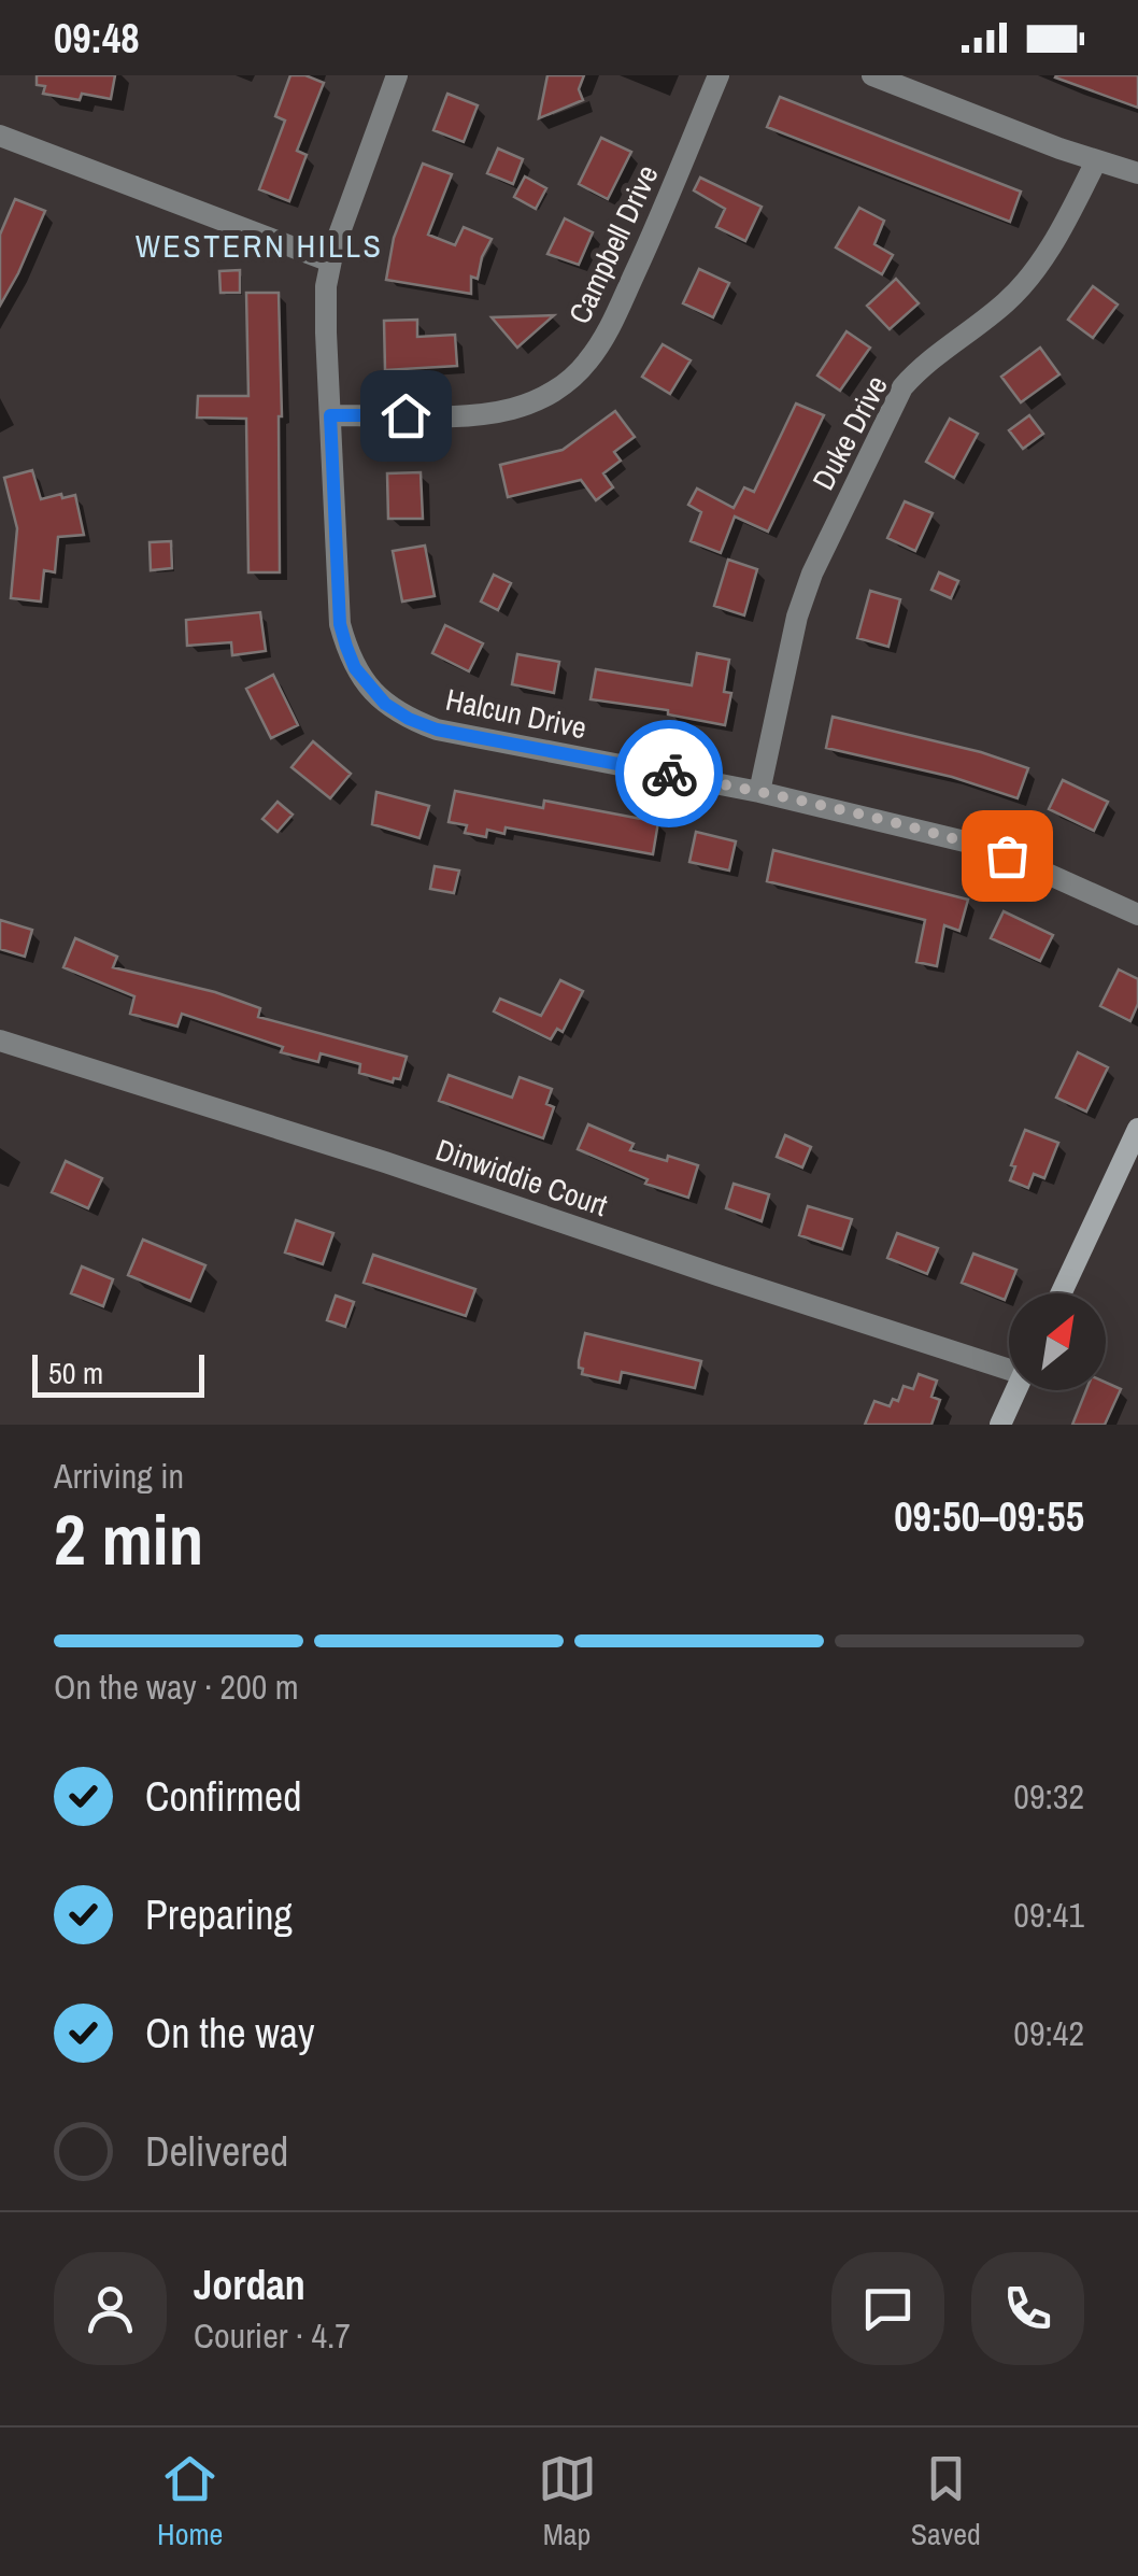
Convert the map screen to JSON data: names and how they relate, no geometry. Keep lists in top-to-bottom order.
{
  "streets": {
    "street": [
      "Campbell Drive",
      "Duke Drive",
      "Halcun Drive",
      "Dinwiddie Court"
    ]
  },
  "crossings": [
    ["Campbell Drive", "Halcun Drive"],
    ["Duke Drive", "Halcun Drive"]
  ],
  "districts": ["WESTERN HILLS"],
  "scale_bar": "50 m",
  "north": "top right",
  "page": {
    "status": "09:48",
    "scale": "50 m",
    "heading": ["2 min", "Arriving in", "09:50–09:55"],
    "panel": ["Jordan", "Courier · 4.7"],
    "bar": "On the way · 200 m",
    "list": [
      ["Confirmed", "09:32"],
      ["Preparing", "09:41"],
      ["On the way", "09:42"],
      "Delivered"
    ],
    "tabs": ["Home", "Map", "Saved"]
  }
}
